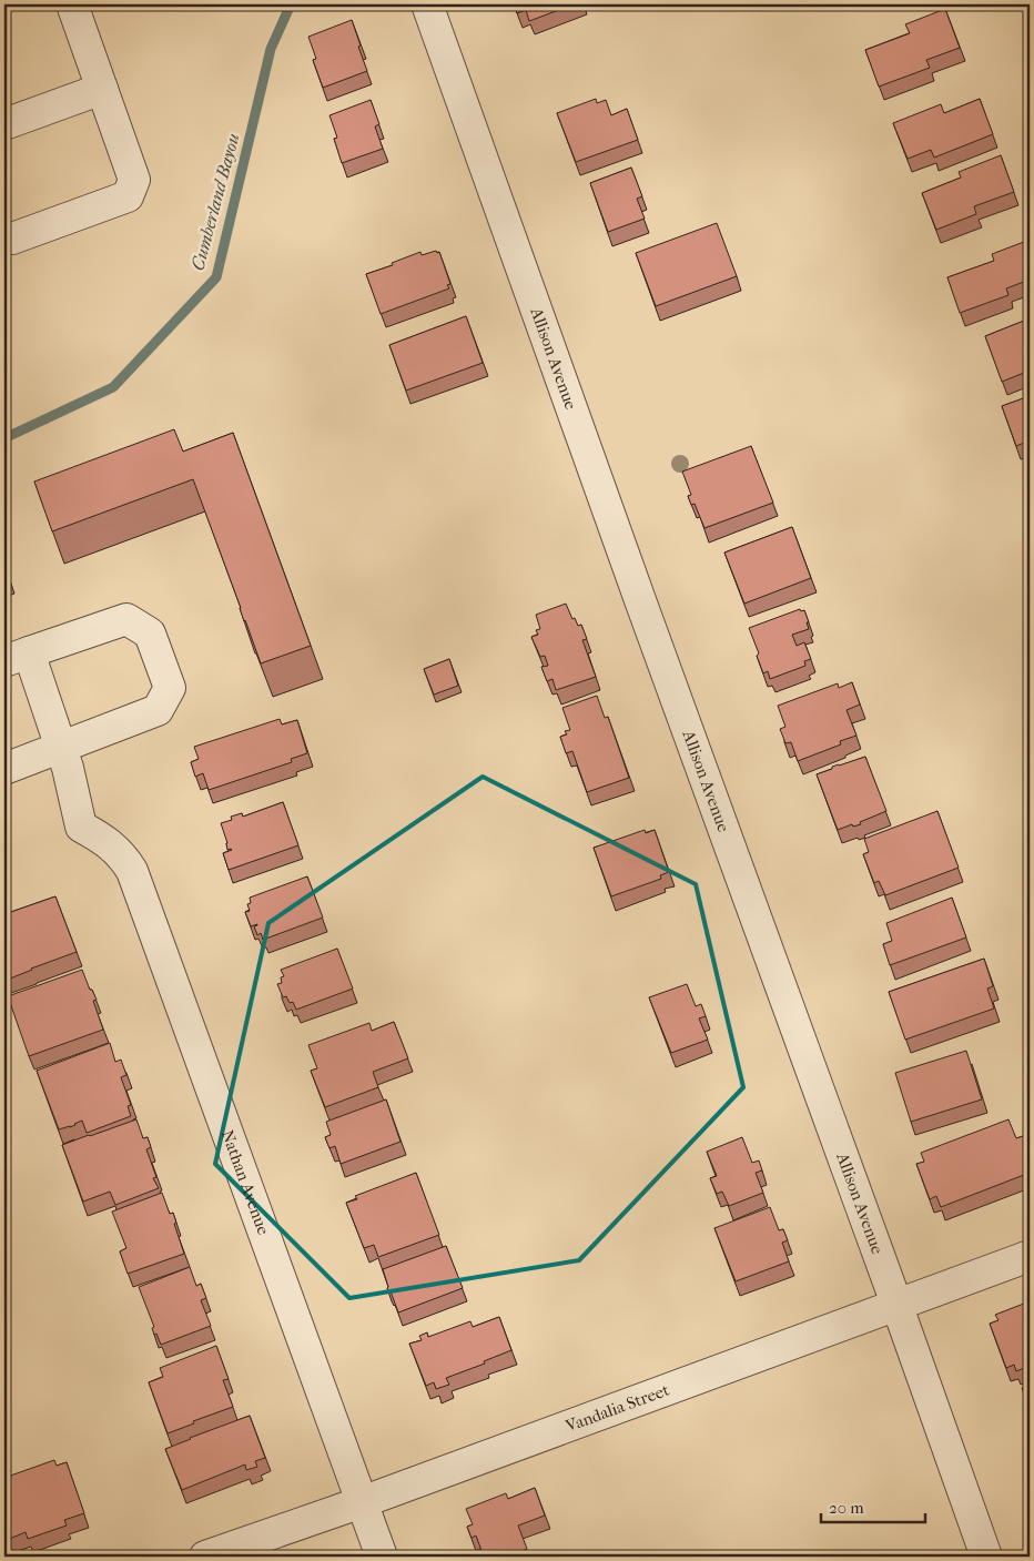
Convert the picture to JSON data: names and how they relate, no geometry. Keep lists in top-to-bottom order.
{
  "streets": {
    "street": ["Allison Avenue", "Nathan Avenue", "Vandalia Street"]
  },
  "crossings": [
    ["Allison Avenue", "Vandalia Street"],
    ["Nathan Avenue", "Vandalia Street"]
  ],
  "water": ["Cumberland Bayou"],
  "scale_bar": "20 m"
}
